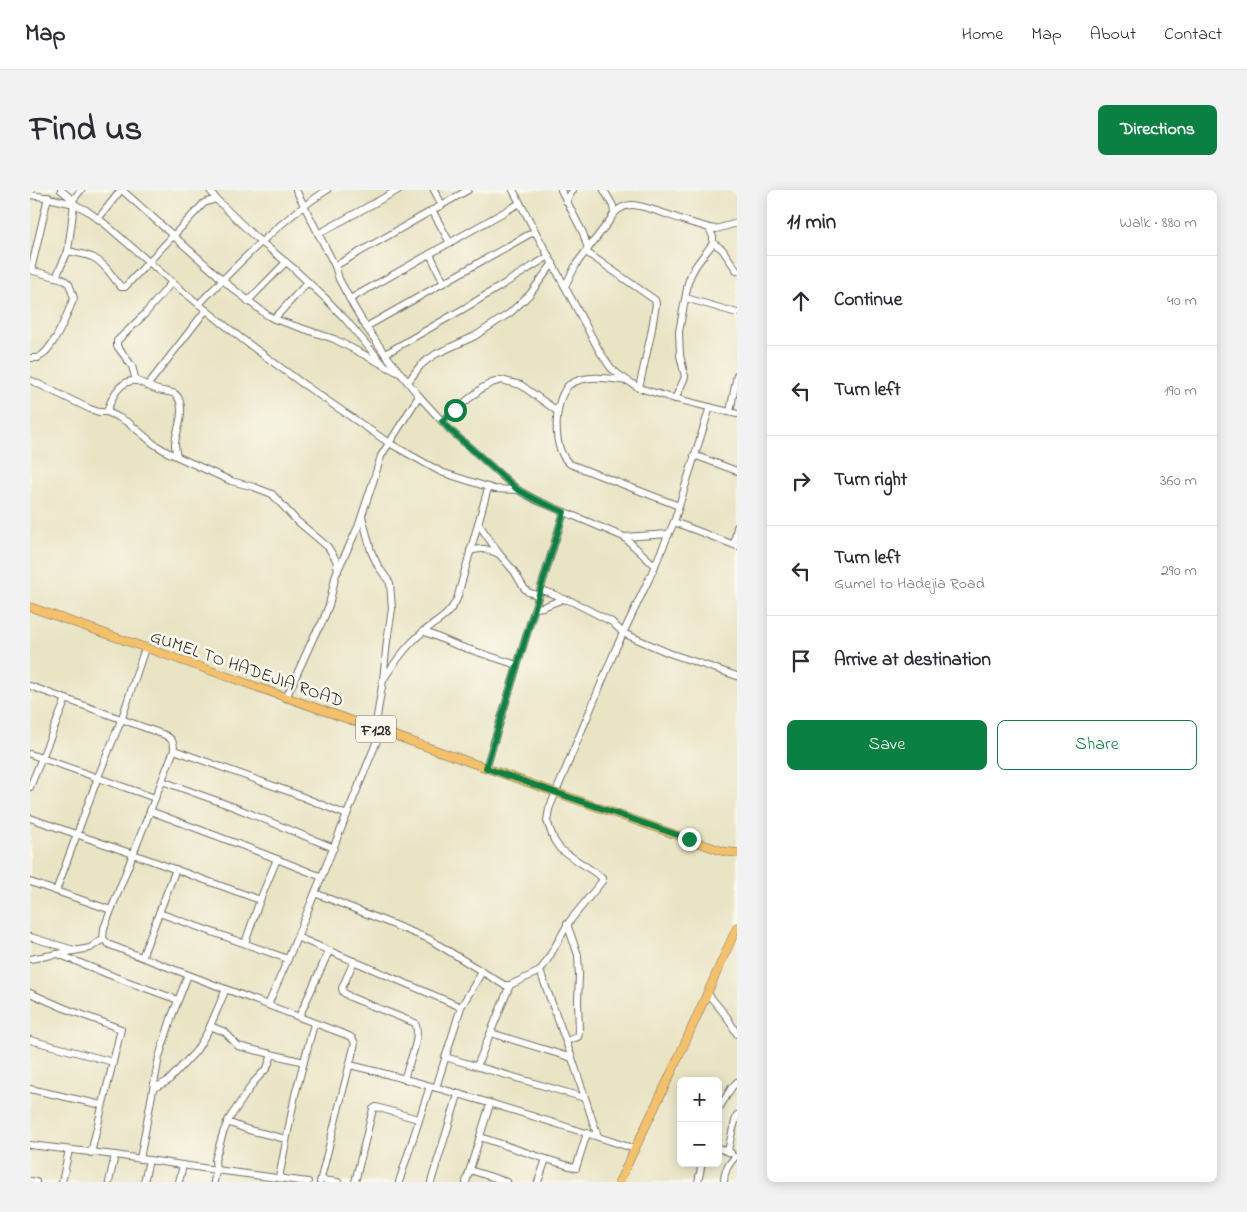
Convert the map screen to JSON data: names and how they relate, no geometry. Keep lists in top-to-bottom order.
{
  "streets": {
    "main road": ["GUMEL TO HADEJIA ROAD", "F128"]
  },
  "crossings": [
    ["GUMEL TO HADEJIA ROAD", "F128"]
  ],
  "page": {
    "header": "Map",
    "nav": [
      "Home",
      "Map",
      "About",
      "Contact"
    ],
    "title": "Find us",
    "buttons": [
      "Directions",
      ["Save", "Share"]
    ],
    "heading": ["11 min", "Walk · 880 m"],
    "list": [
      ["Continue", "40 m"],
      ["Turn left", "190 m"],
      ["Turn right", "360 m"],
      ["Turn left", "Gumel to Hadejia Road", "290 m"],
      "Arrive at destination"
    ],
    "map_buttons": ["+", "−"]
  }
}
